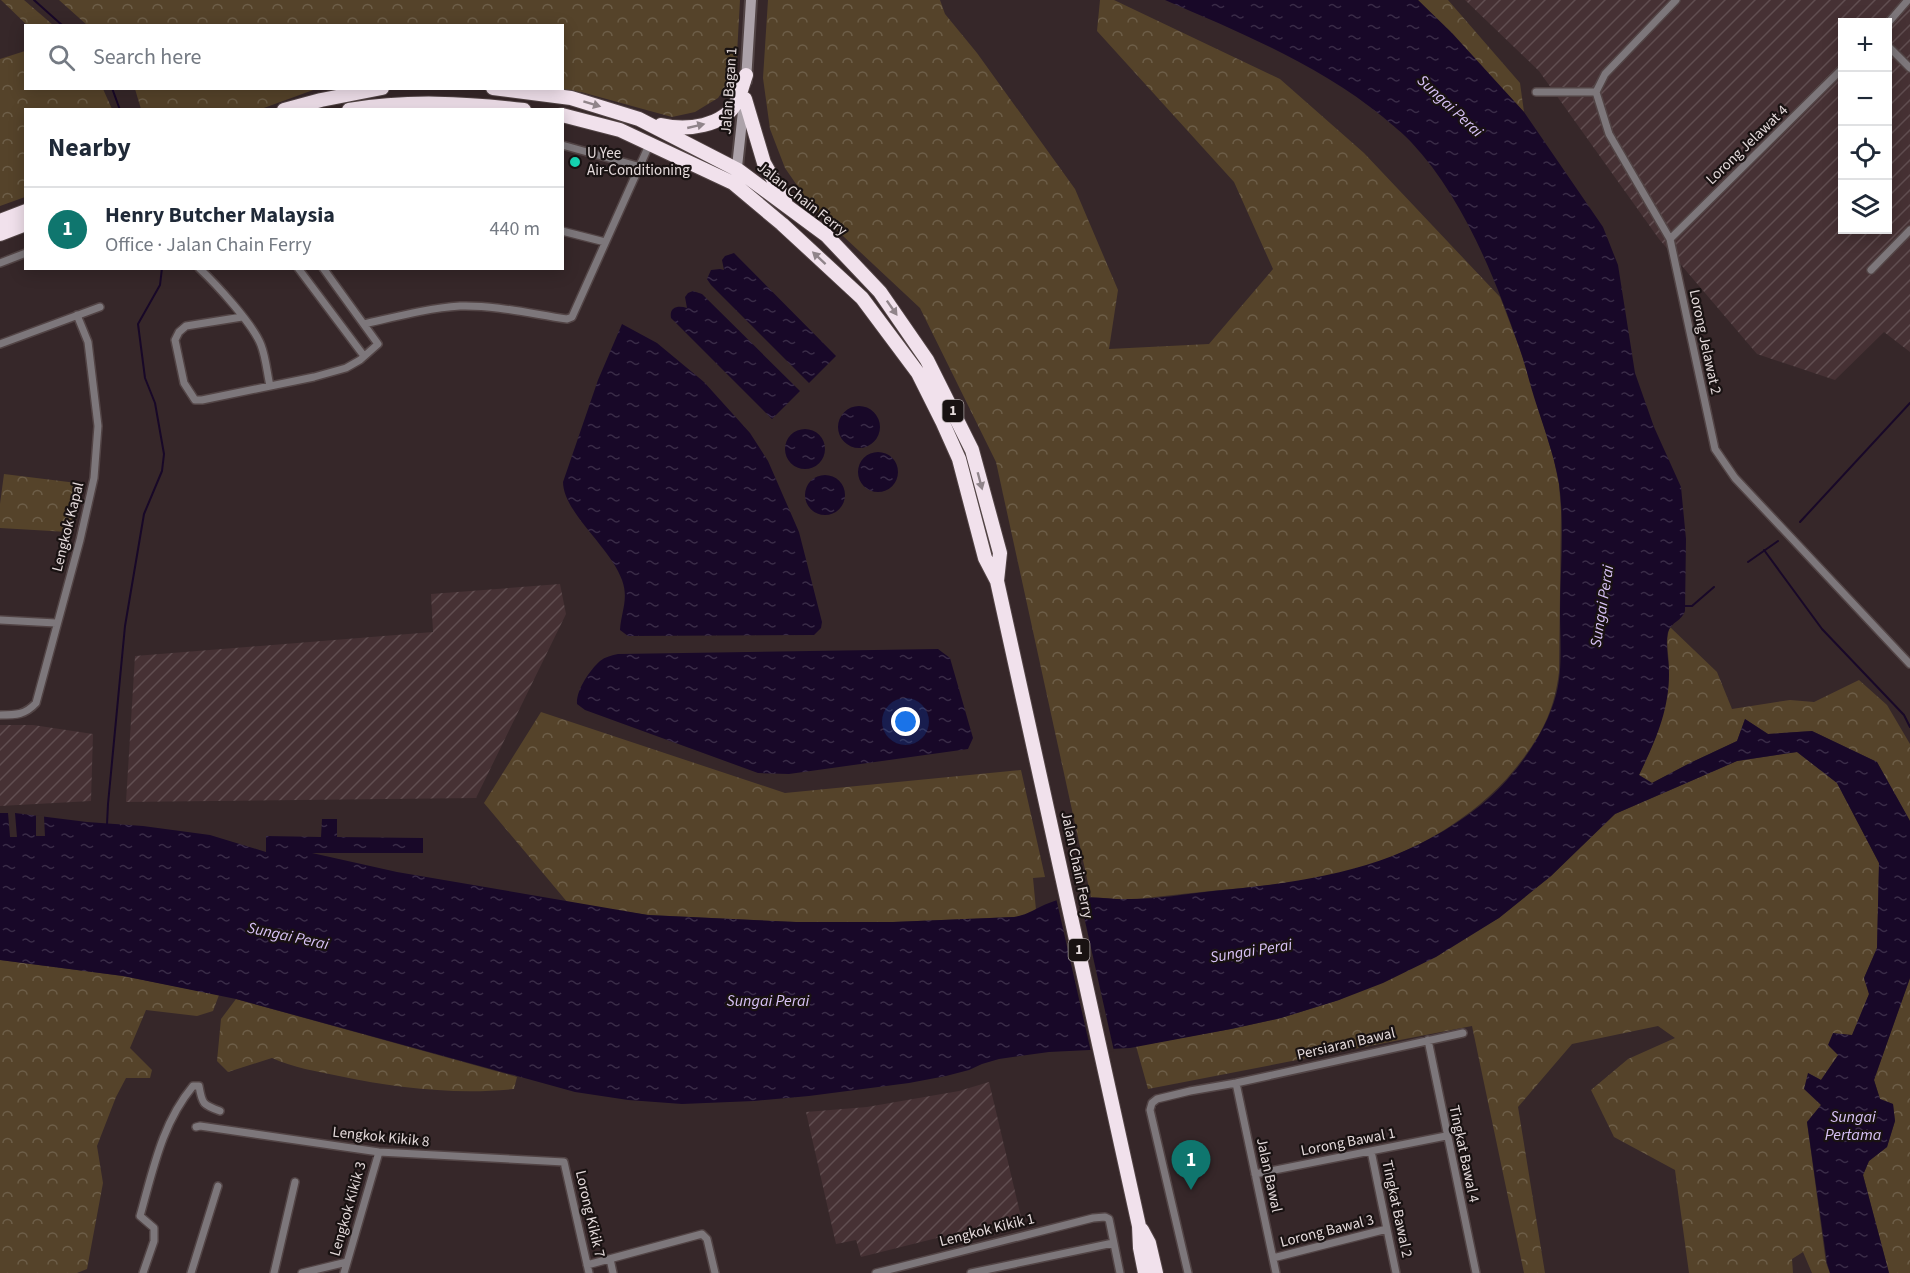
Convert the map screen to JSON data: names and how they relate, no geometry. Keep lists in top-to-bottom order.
{
  "streets": {
    "highway": ["Jalan Chain Ferry", "1"],
    "street": [
      "Jalan Bagan 1",
      "Lorong Jelawat 4",
      "Lorong Jelawat 2",
      "Lengkok Kapal",
      "Persiaran Bawal",
      "Lengkok Kikik 8",
      "Lorong Bawal 1",
      "Tingkat Bawal 4",
      "Jalan Bawal",
      "Lengkok Kikik 3",
      "Tingkat Bawal 2",
      "Lorong Kikik 7",
      "Lengkok Kikik 1",
      "Lorong Bawal 3"
    ]
  },
  "crossings": [
    ["Jalan Bagan 1", "Jalan Chain Ferry"],
    ["Lorong Jelawat 4", "Lorong Jelawat 2"],
    ["Persiaran Bawal", "Tingkat Bawal 4"],
    ["Persiaran Bawal", "Jalan Bawal"],
    ["Lengkok Kikik 8", "Lengkok Kikik 3"],
    ["Lengkok Kikik 8", "Lorong Kikik 7"],
    ["Lorong Bawal 1", "Tingkat Bawal 4"],
    ["Lorong Bawal 1", "Jalan Bawal"],
    ["Lorong Bawal 1", "Tingkat Bawal 2"],
    ["Jalan Bawal", "Lorong Bawal 3"],
    ["Tingkat Bawal 2", "Lorong Bawal 3"]
  ],
  "water": ["Sungai Perai", "Sungai Pertama"],
  "places": ["U Yee Air-Conditioning"],
  "page": {
    "map_buttons": ["+", "−"],
    "search": "Search here",
    "heading": "Nearby",
    "list": [
      {
        "mark": "1",
        "name": "Henry Butcher Malaysia",
        "note": "Office · Jalan Chain Ferry",
        "value": "440 m"
      }
    ],
    "pins": "1"
  }
}
